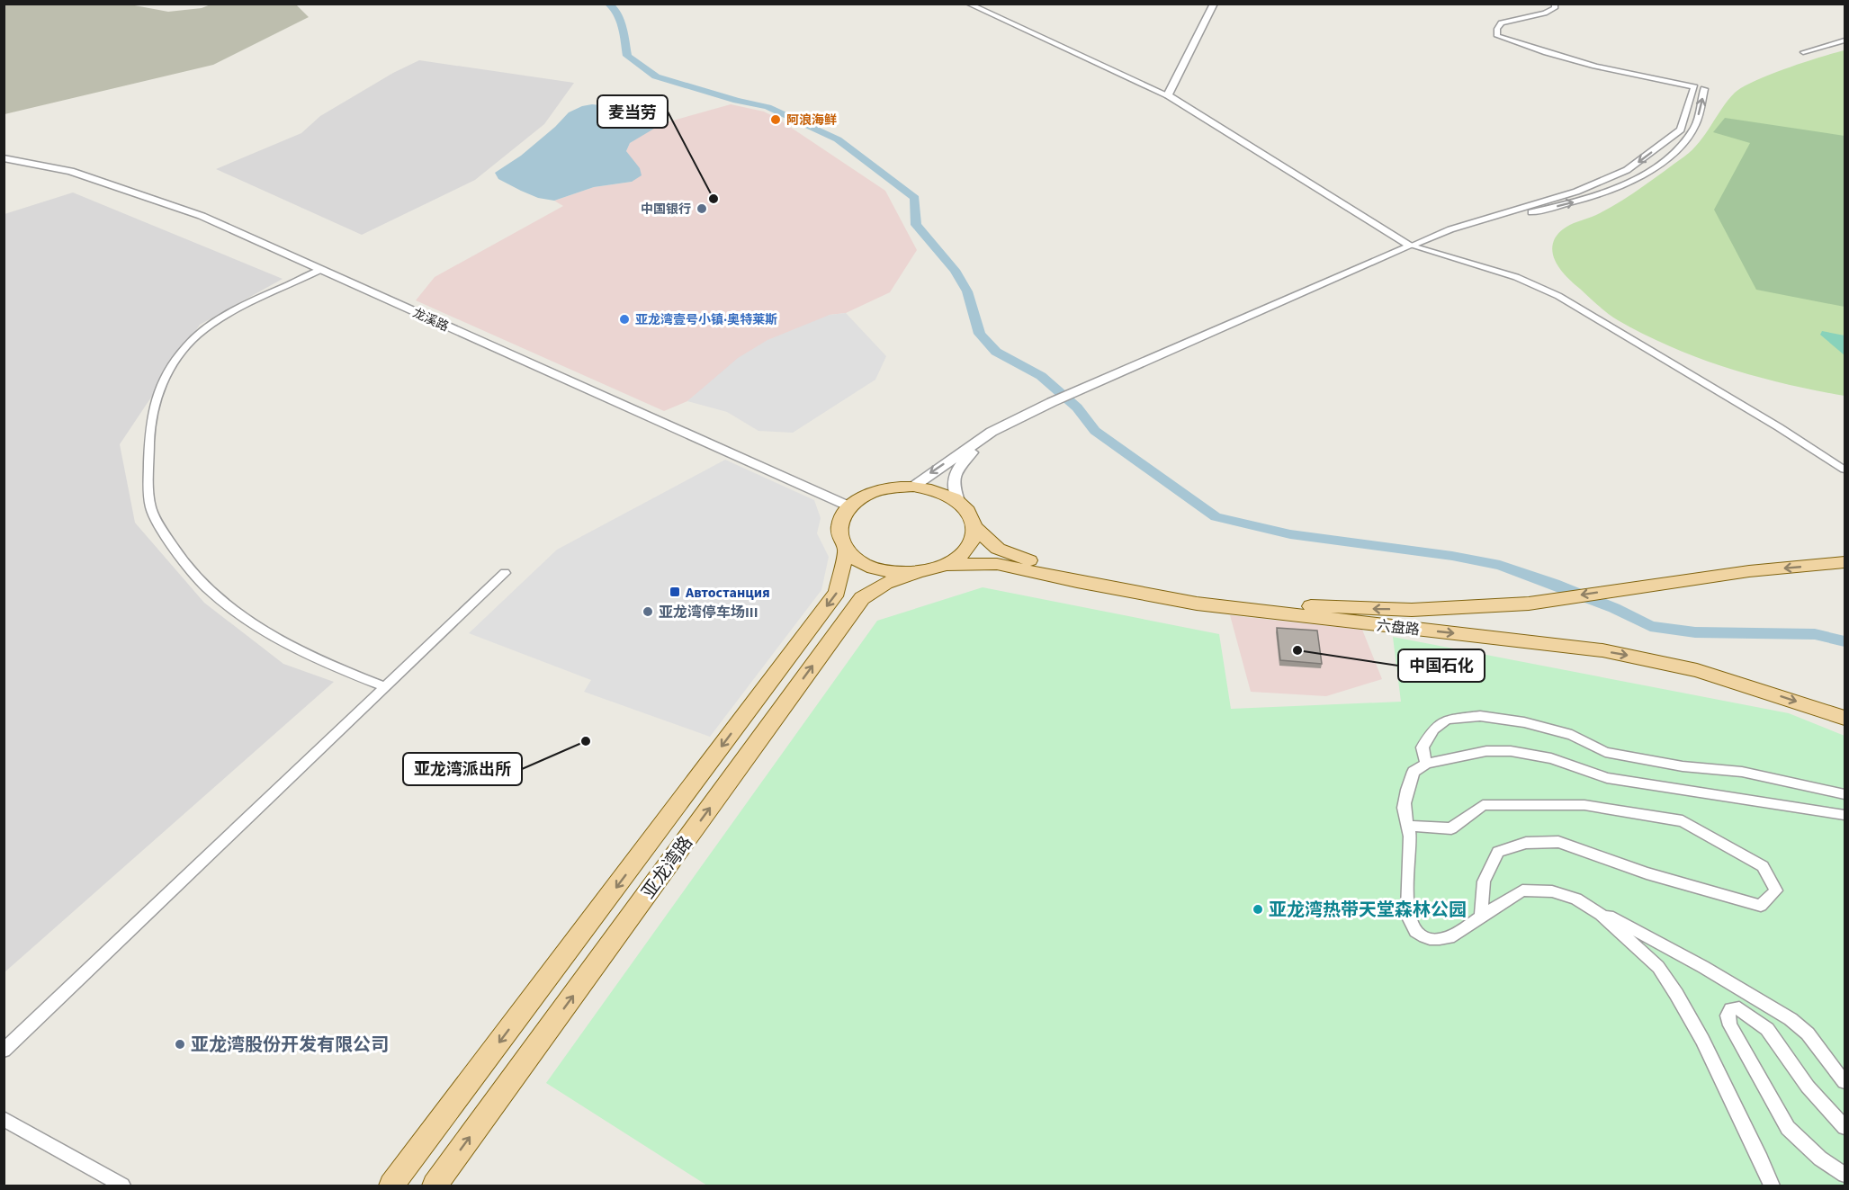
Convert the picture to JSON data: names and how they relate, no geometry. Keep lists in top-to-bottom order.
{
  "streets": {
    "main road": ["六盘路", "亚龙湾路"],
    "street": ["龙溪路"]
  },
  "crossings": [
    ["龙溪路", "六盘路"],
    ["龙溪路", "亚龙湾路"],
    ["六盘路", "亚龙湾路"]
  ],
  "places": {
    "other": [
      "阿浪海鲜",
      "麦当劳",
      "中国银行",
      "亚龙湾壹号小镇·奥特莱斯",
      "亚龙湾停车场III",
      "中国石化",
      "亚龙湾派出所",
      "亚龙湾热带天堂森林公园",
      "亚龙湾股份开发有限公司"
    ],
    "transit": ["Автостанция"]
  }
}
